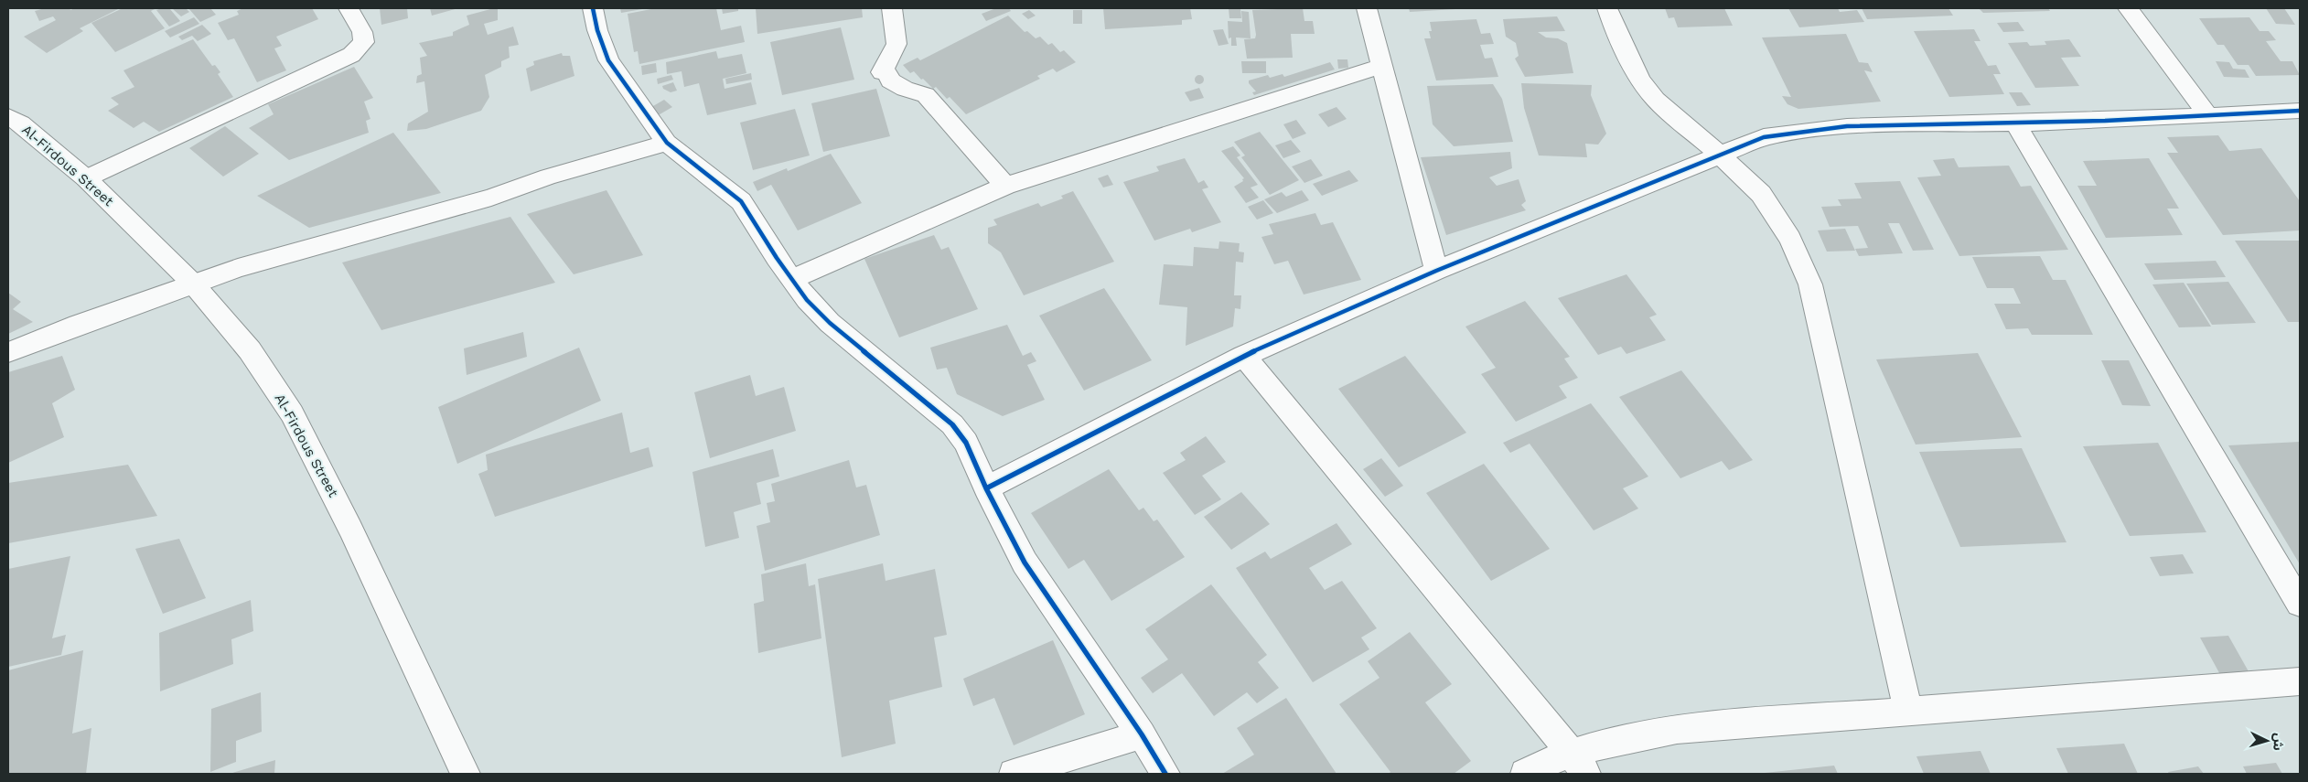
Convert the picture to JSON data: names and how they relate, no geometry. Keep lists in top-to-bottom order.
{
  "streets": {
    "street": ["Al-Firdous Street"]
  },
  "north": "right"
}
